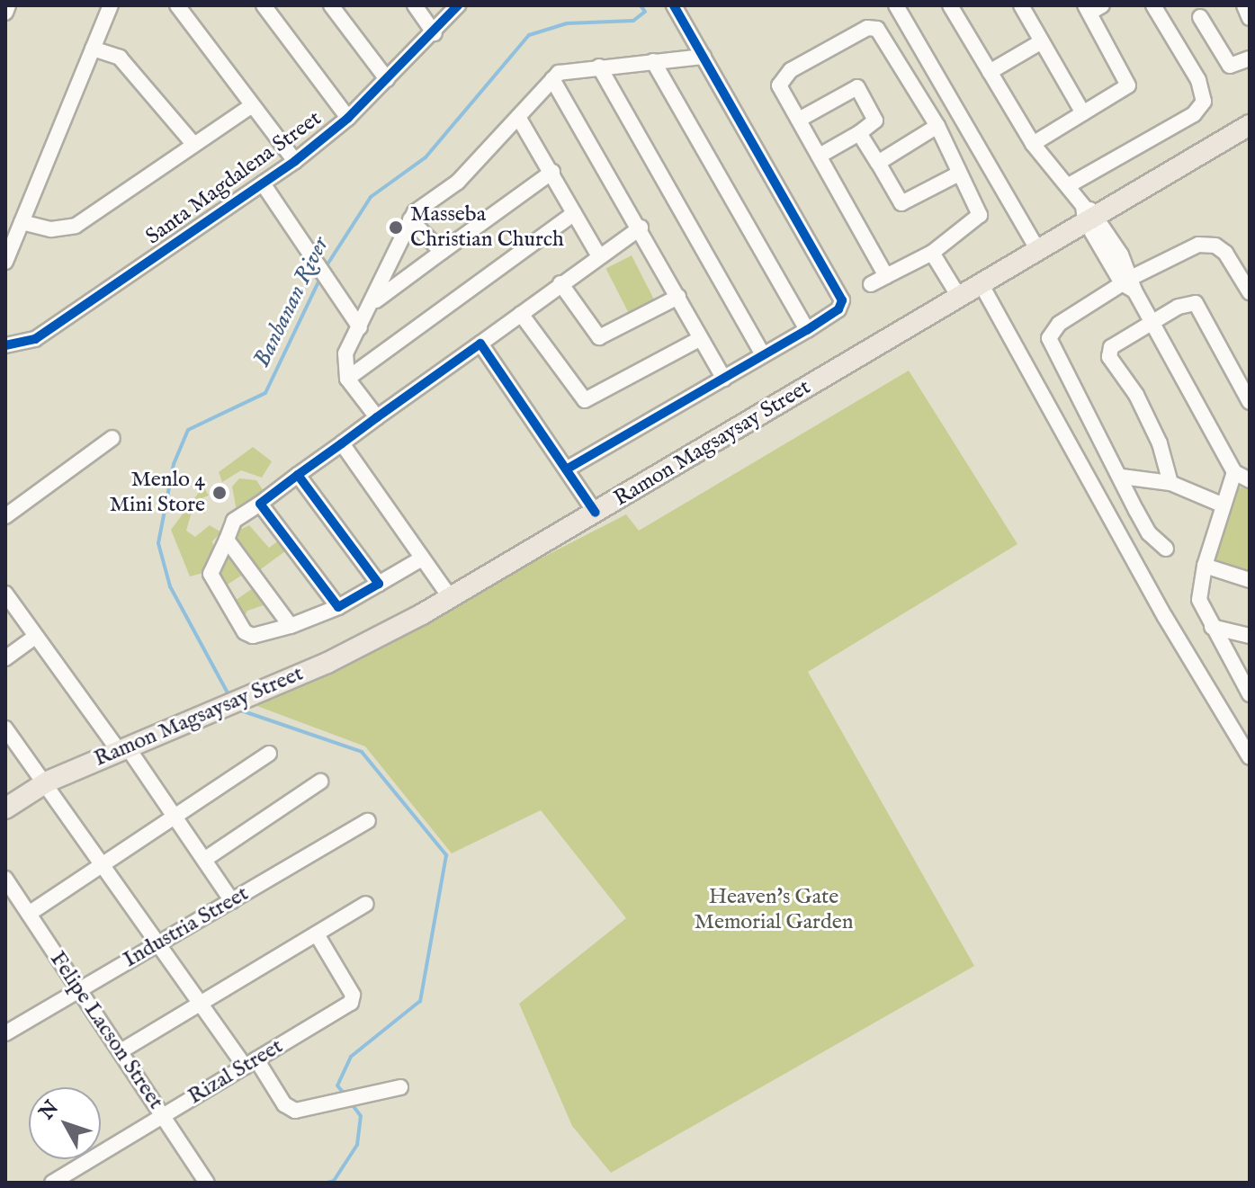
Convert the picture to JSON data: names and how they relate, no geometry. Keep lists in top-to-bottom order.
{
  "streets": {
    "main road": ["Ramon Magsaysay Street"],
    "street": [
      "Santa Magdalena Street",
      "Industria Street",
      "Felipe Lacson Street",
      "Rizal Street"
    ]
  },
  "crossings": [
    ["Industria Street", "Felipe Lacson Street"],
    ["Felipe Lacson Street", "Rizal Street"]
  ],
  "water": ["Banbanan River"],
  "parks": ["Heaven's Gate Memorial Garden"],
  "places": ["Masseba Christian Church", "Menlo 4 Mini Store"],
  "north": "top left"
}
